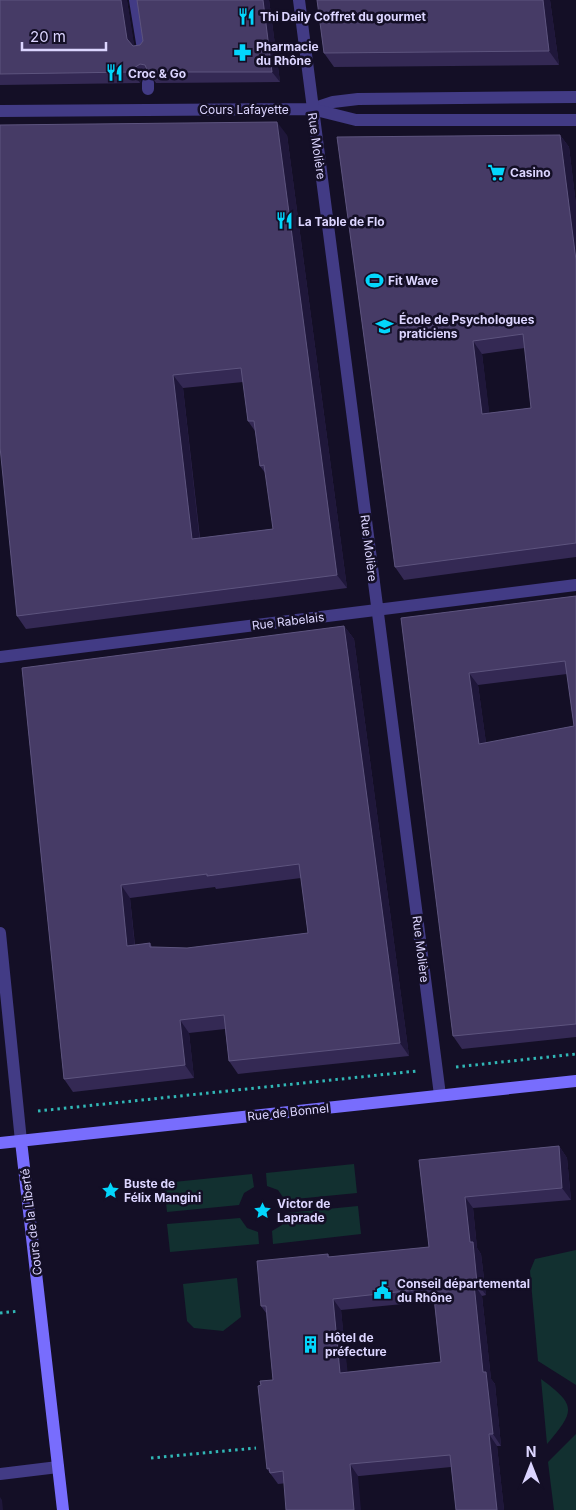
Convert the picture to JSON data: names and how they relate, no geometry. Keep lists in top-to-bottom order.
{
  "streets": {
    "main road": ["Rue de Bonnel", "Cours de la Liberté"],
    "street": ["Cours Lafayette", "Rue Molière", "Rue Rabelais"]
  },
  "crossings": [
    ["Cours Lafayette", "Rue Molière"],
    ["Rue Molière", "Rue Rabelais"],
    ["Rue Molière", "Rue de Bonnel"],
    ["Rue de Bonnel", "Cours de la Liberté"]
  ],
  "places": {
    "restaurant": ["Thi Daily Coffret du gourmet", "Croc & Go", "La Table de Flo"],
    "pharmacy": ["Pharmacie du Rhône"],
    "supermarket": ["Casino"],
    "sports": ["Fit Wave"],
    "school or university": ["École de Psychologues praticiens"],
    "place": ["Buste de Félix Mangini", "Victor de Laprade"],
    "public building": ["Conseil départemental du Rhône"],
    "building": ["Hôtel de préfecture"]
  },
  "scale_bar": "20 m",
  "north": "top"
}
